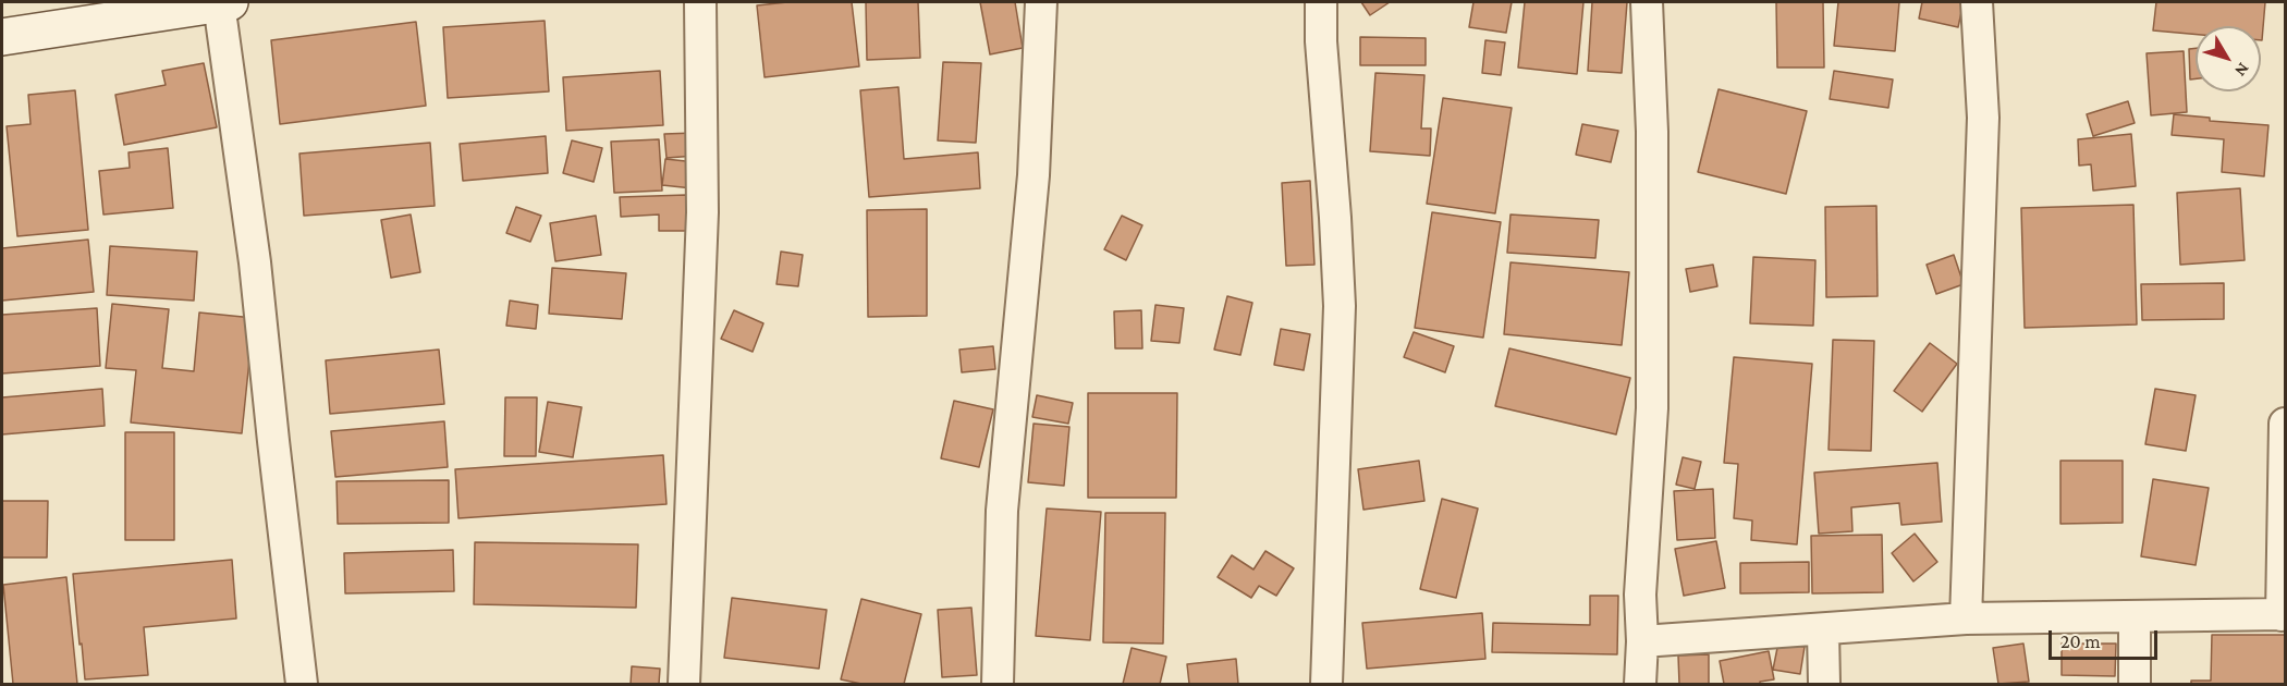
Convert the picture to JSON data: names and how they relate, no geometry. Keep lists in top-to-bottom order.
{
  "scale_bar": "20 m",
  "north": "bottom right"
}
